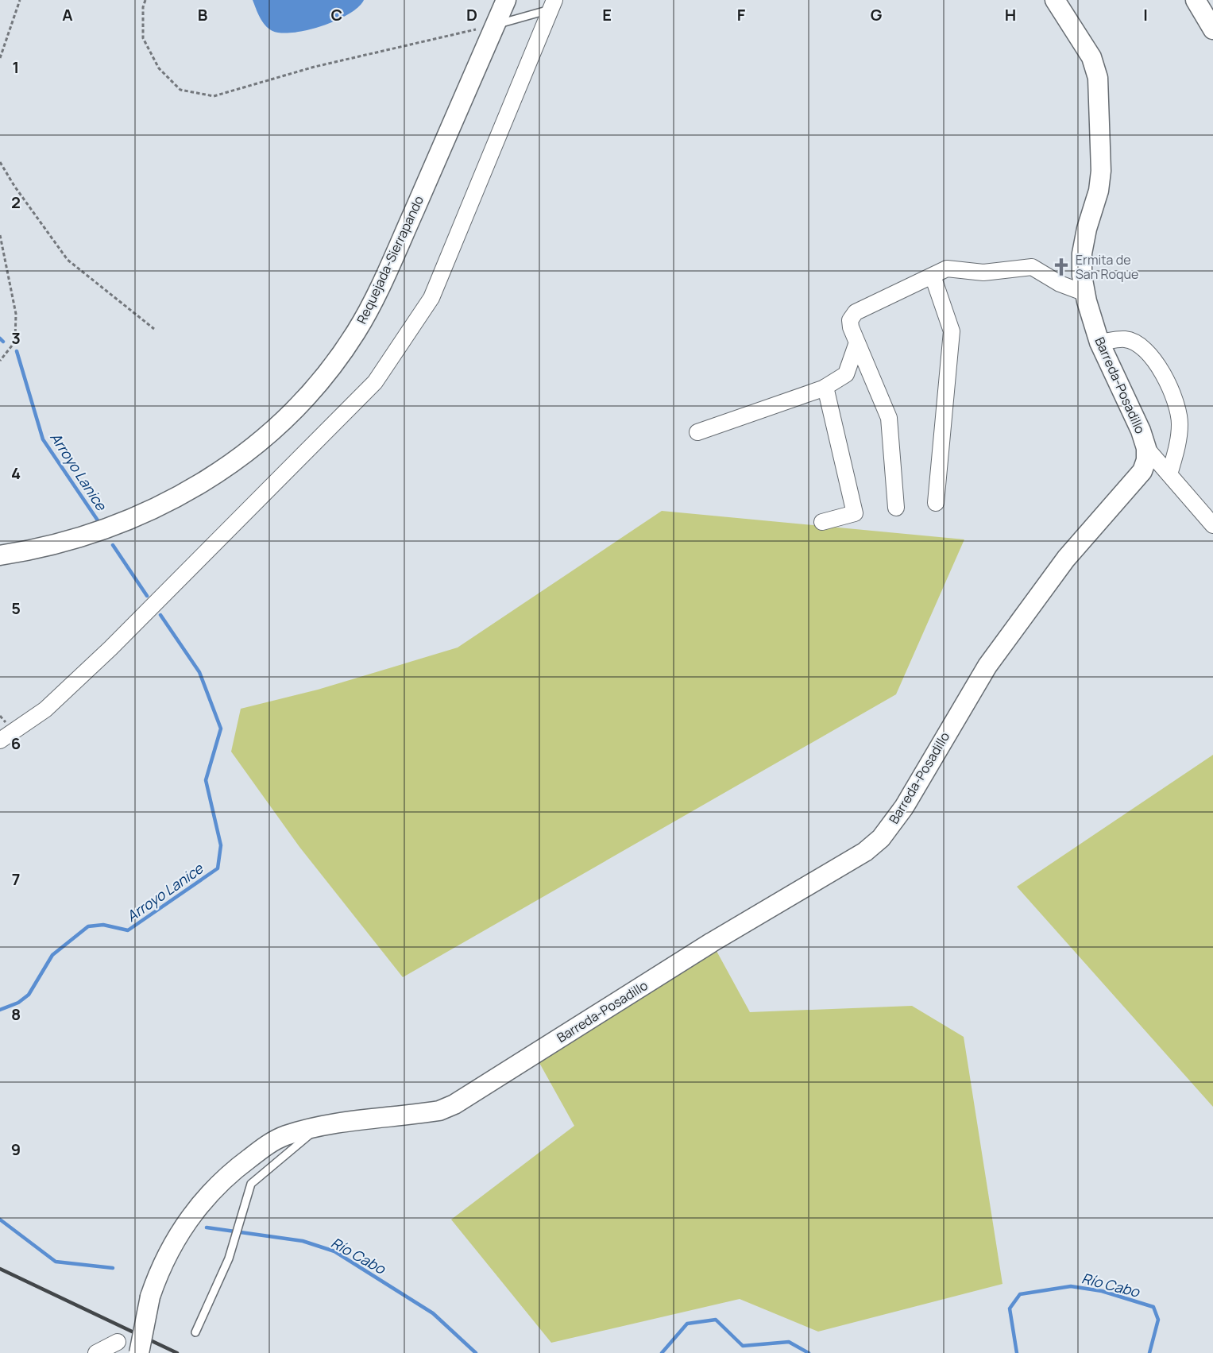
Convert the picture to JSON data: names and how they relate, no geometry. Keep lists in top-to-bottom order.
{
  "streets": {
    "street": ["Requejada-Sierrapando", "Barreda-Posadillo"]
  },
  "water": ["Arroyo Lanice", "Río Cabo"],
  "places": {
    "church": ["Ermita de San Roque"]
  },
  "grid": {
    "columns": [
      "A",
      "B",
      "C",
      "D",
      "E",
      "F",
      "G",
      "H",
      "I"
    ],
    "rows": [
      "1",
      "2",
      "3",
      "4",
      "5",
      "6",
      "7",
      "8",
      "9"
    ]
  }
}
